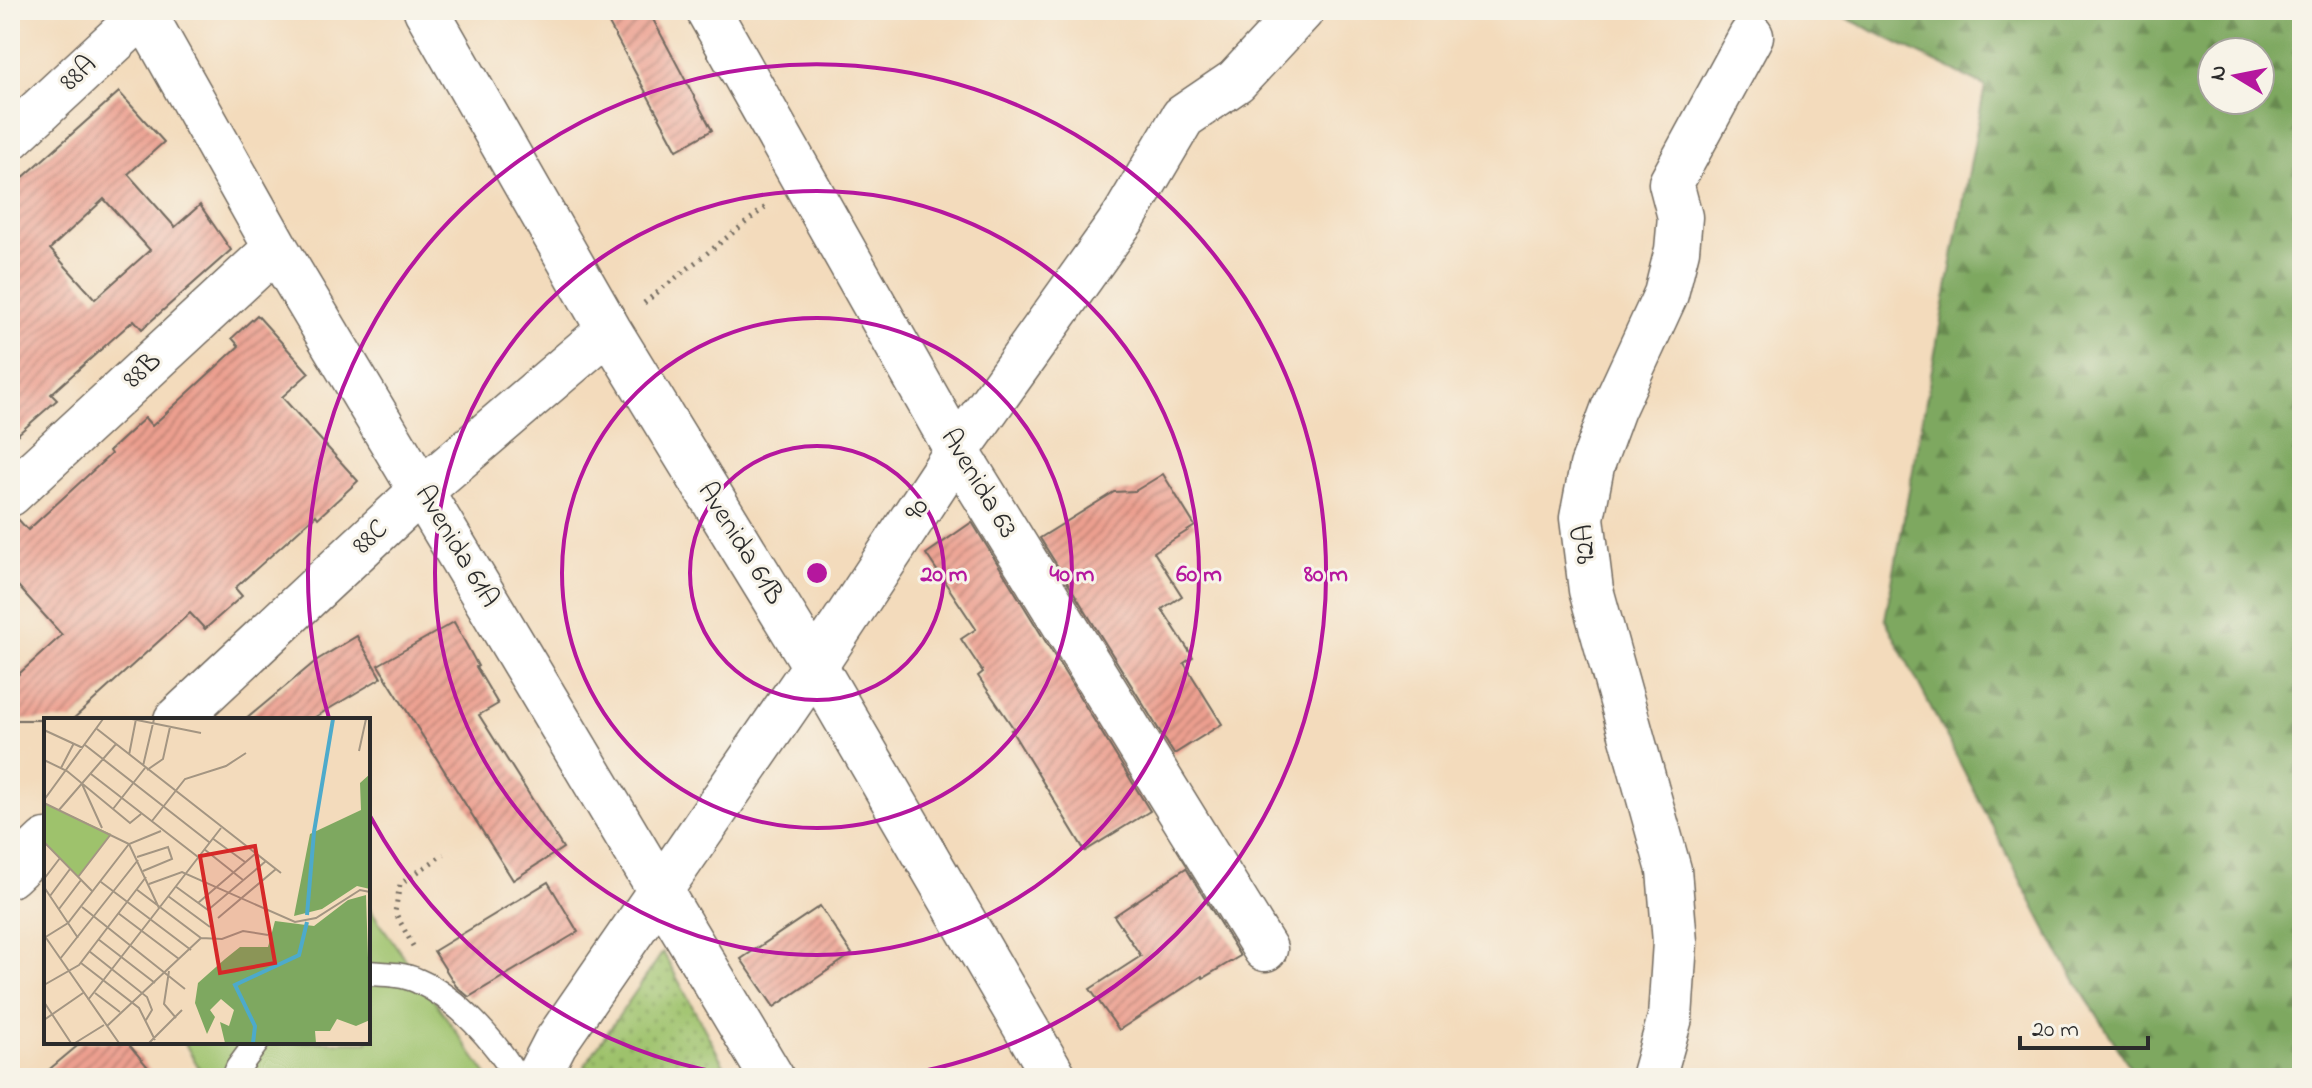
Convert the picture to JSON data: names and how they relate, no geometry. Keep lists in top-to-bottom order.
{
  "streets": {
    "street": [
      "88A",
      "88B",
      "Avenida 63",
      "90",
      "88C",
      "Avenida 61B",
      "92A",
      "Avenida 61A"
    ]
  },
  "crossings": [
    ["88A", "Avenida 61A"],
    ["88B", "Avenida 61A"],
    ["Avenida 63", "90"],
    ["90", "Avenida 61B"],
    ["90", "Avenida 61A"],
    ["88C", "Avenida 61B"],
    ["88C", "Avenida 61A"]
  ],
  "scale_bar": "20 m",
  "north": "left",
  "rings": [
    "20 m",
    "40 m",
    "60 m",
    "80 m"
  ]
}
